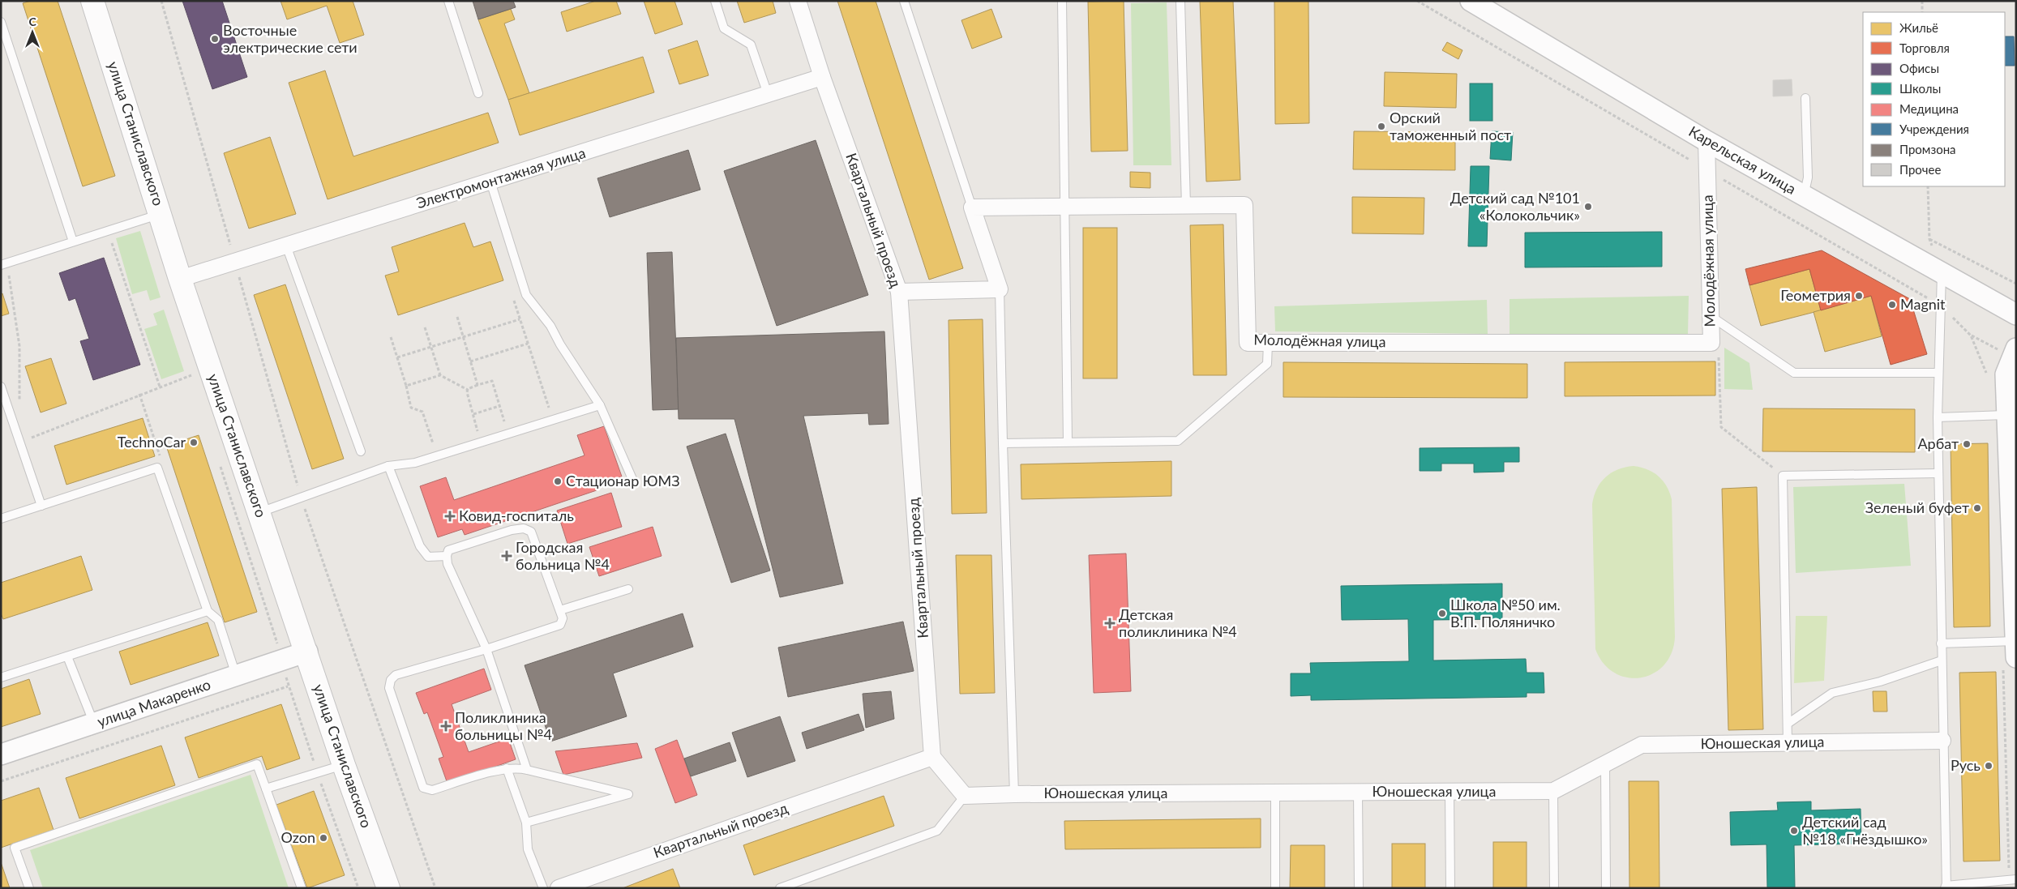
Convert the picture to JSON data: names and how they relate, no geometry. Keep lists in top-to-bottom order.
{
  "streets": {
    "main road": ["улица Станиславского"],
    "street": [
      "Карельская улица",
      "Электромонтажная улица",
      "Квартальный проезд",
      "Молодёжная улица",
      "улица Макаренко",
      "Юношеская улица"
    ]
  },
  "crossings": [
    ["улица Станиславского", "Электромонтажная улица"],
    ["улица Станиславского", "улица Макаренко"],
    ["Карельская улица", "Молодёжная улица"],
    ["Электромонтажная улица", "Квартальный проезд"]
  ],
  "places": {
    "other": [
      "Восточные электрические сети",
      "Орский таможенный пост",
      "Детский сад №101 «Колокольчик»",
      "Геометрия",
      "Magnit",
      "TechnoCar",
      "Арбат",
      "Стационар ЮМЗ",
      "Зеленый буфет",
      "Школа №50 им. В.П. Поляничко",
      "Русь",
      "Детский сад №18 «Гнёздышко»",
      "Ozon"
    ],
    "health": [
      "Ковид-госпиталь",
      "Городская больница №4",
      "Детская поликлиника №4",
      "Поликлиника больницы №4"
    ]
  },
  "legend": [
    "Жильё",
    "Торговля",
    "Офисы",
    "Школы",
    "Медицина",
    "Учреждения",
    "Промзона",
    "Прочее"
  ],
  "north": "top"
}
